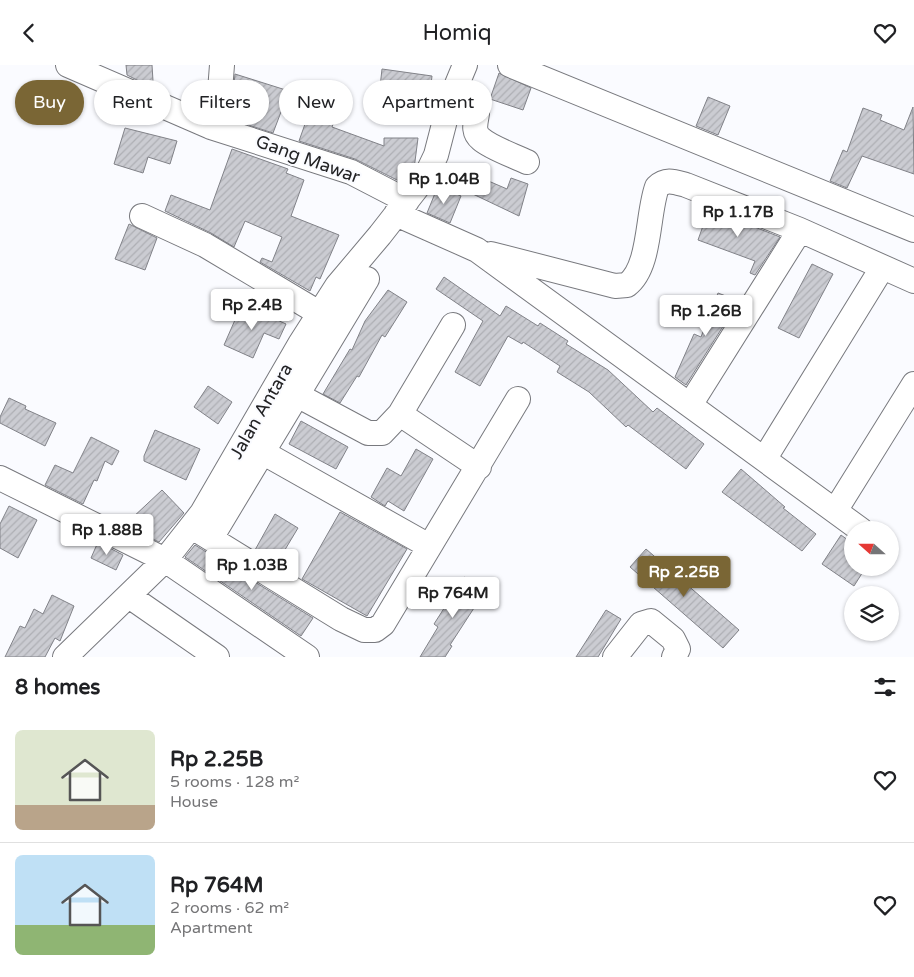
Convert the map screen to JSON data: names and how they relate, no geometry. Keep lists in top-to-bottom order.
{
  "streets": {
    "street": ["Gang Mawar", "Jalan Antara"]
  },
  "crossings": [
    ["Gang Mawar", "Jalan Antara"]
  ],
  "north": "left",
  "page": {
    "header": "Homiq",
    "chip": [
      "Buy",
      "Rent",
      "Filters",
      "New",
      "Apartment"
    ],
    "price": [
      "Rp 1.04B",
      "Rp 1.17B",
      "Rp 2.4B",
      "Rp 1.26B",
      "Rp 1.88B",
      "Rp 1.03B",
      "Rp 2.25B",
      "Rp 764M"
    ],
    "heading": "8 homes",
    "list": [
      {
        "name": "Rp 2.25B",
        "note": "5 rooms · 128 m² · House"
      },
      {
        "name": "Rp 764M",
        "note": "2 rooms · 62 m² · Apartment"
      }
    ]
  }
}
